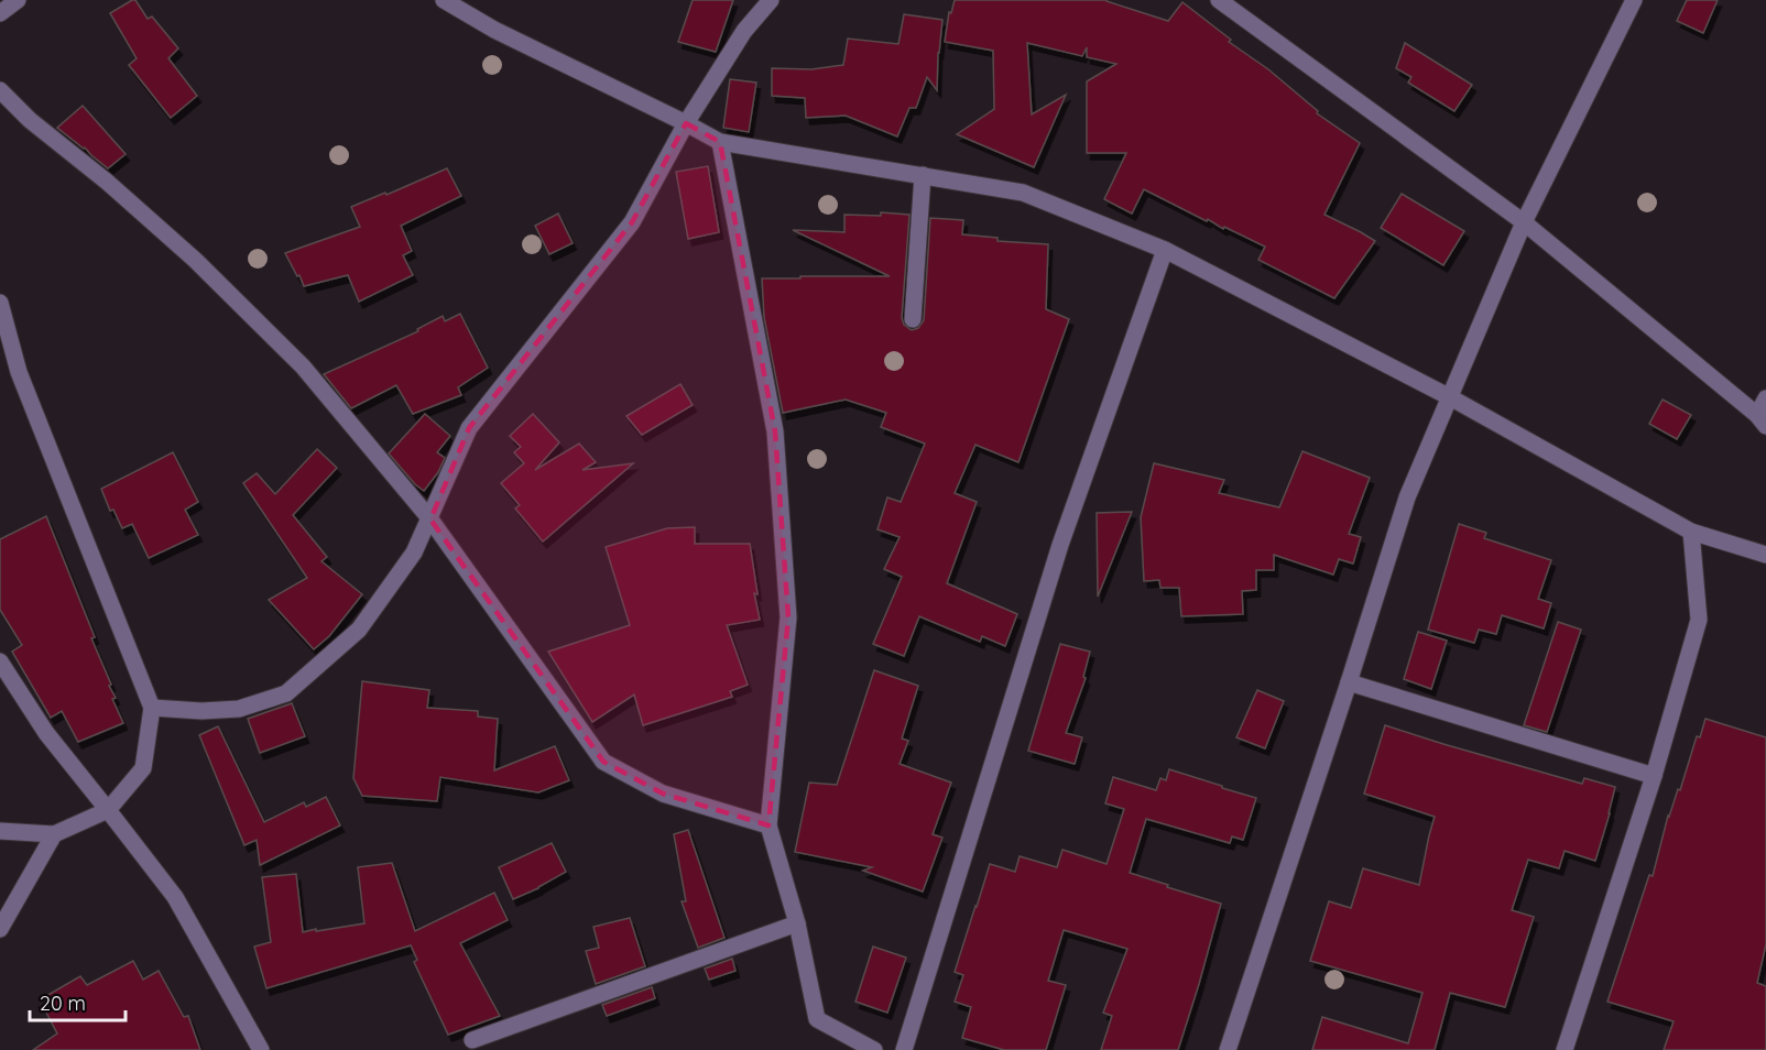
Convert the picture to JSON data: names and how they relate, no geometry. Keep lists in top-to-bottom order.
{
  "scale_bar": "20 m"
}
